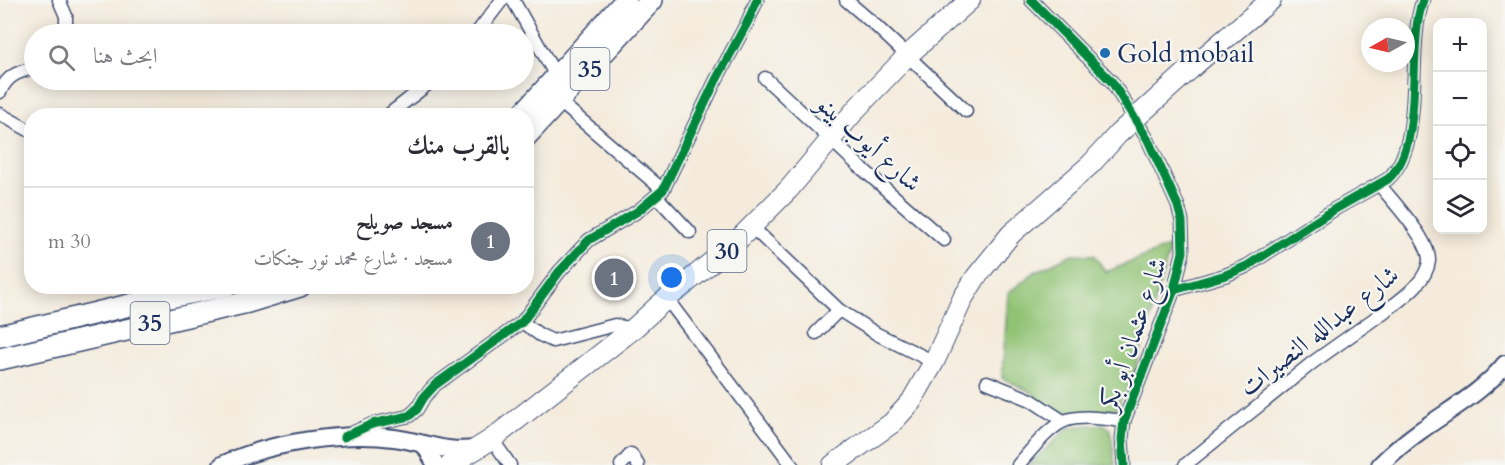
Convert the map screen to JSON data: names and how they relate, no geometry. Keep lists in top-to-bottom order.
{
  "streets": {
    "highway": ["35"],
    "main road": ["30"],
    "street": ["شارع أيوب بينو", "شارع عبدالله النصيرات", "شارع عثمان أبو بكر"]
  },
  "crossings": [
    ["شارع أيوب بينو", "30"]
  ],
  "places": ["Gold mobail"],
  "north": "left",
  "page": {
    "map_buttons": ["+", "−"],
    "search": "ابحث هنا",
    "heading": "بالقرب منك",
    "list": [
      {
        "mark": "1",
        "name": "مسجد صويلح",
        "note": "مسجد · شارع محمد نور جنكات",
        "value": "30 m"
      }
    ],
    "pins": "1"
  }
}
